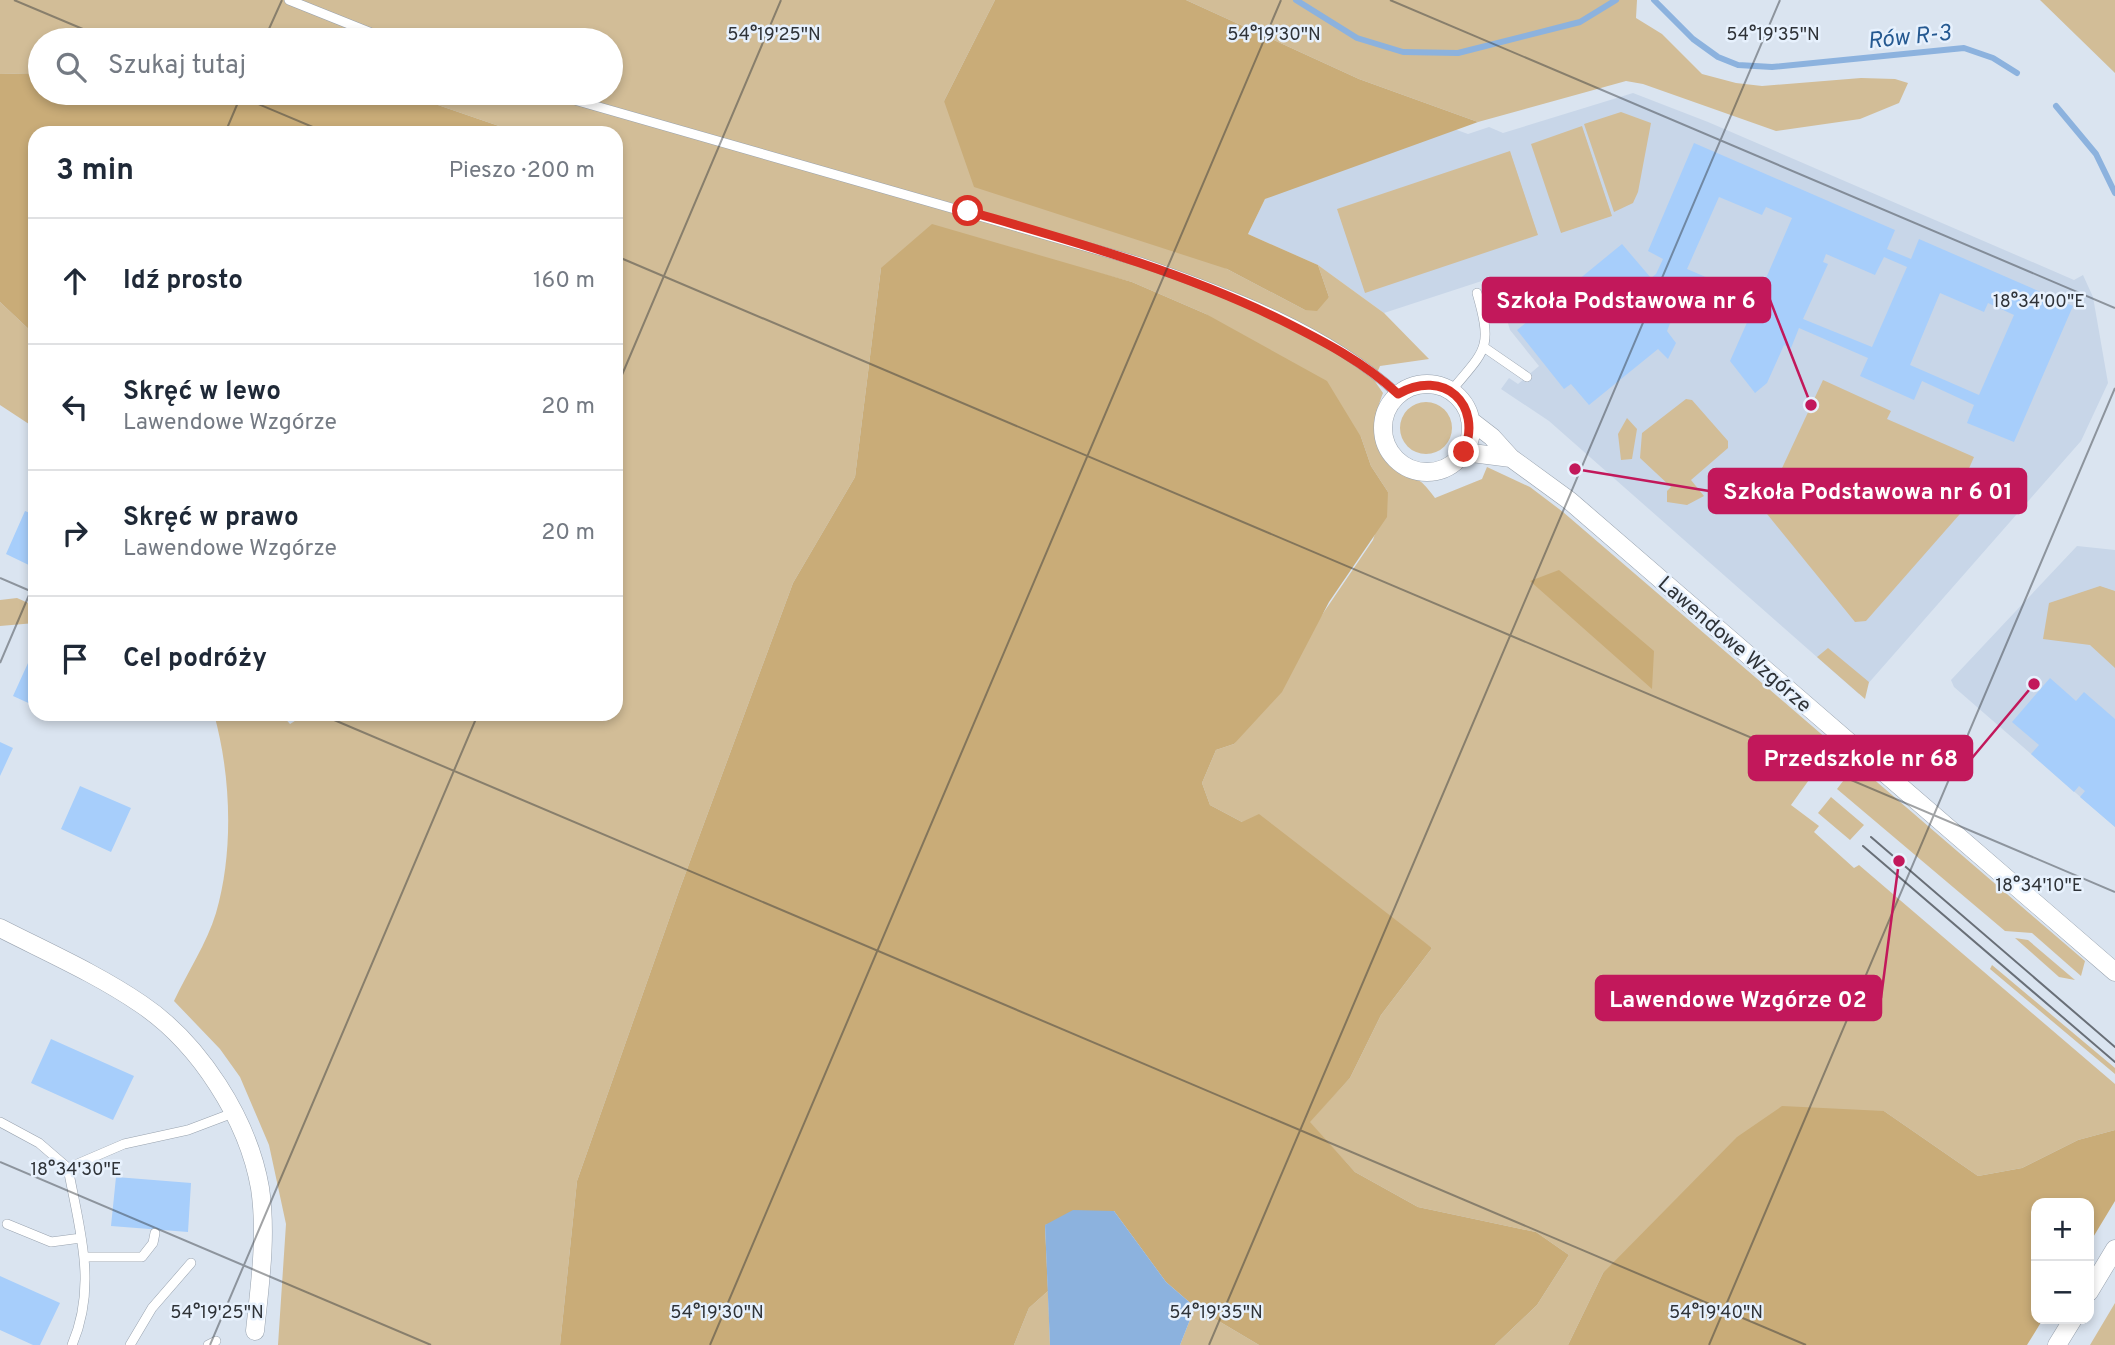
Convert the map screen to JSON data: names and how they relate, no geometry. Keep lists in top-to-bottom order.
{
  "streets": {
    "street": ["Lawendowe Wzgórze"]
  },
  "water": ["Rów R-3"],
  "places": [
    "Szkoła Podstawowa nr 6",
    "Szkoła Podstawowa nr 6 01",
    "Przedszkole nr 68",
    "Lawendowe Wzgórze 02"
  ],
  "page": {
    "search": "Szukaj tutaj",
    "heading": ["3 min", "Pieszo · 200 m"],
    "list": [
      ["Idź prosto", "160 m"],
      ["Skręć w lewo", "Lawendowe Wzgórze", "20 m"],
      ["Skręć w prawo", "Lawendowe Wzgórze", "20 m"],
      "Cel podróży"
    ],
    "map_buttons": ["+", "−"]
  },
  "coordinates": [
    "54°19'25\"N",
    "54°19'30\"N",
    "54°19'35\"N",
    "18°34'00\"E",
    "18°34'10\"E",
    "18°34'30\"E",
    "54°19'40\"N"
  ]
}
